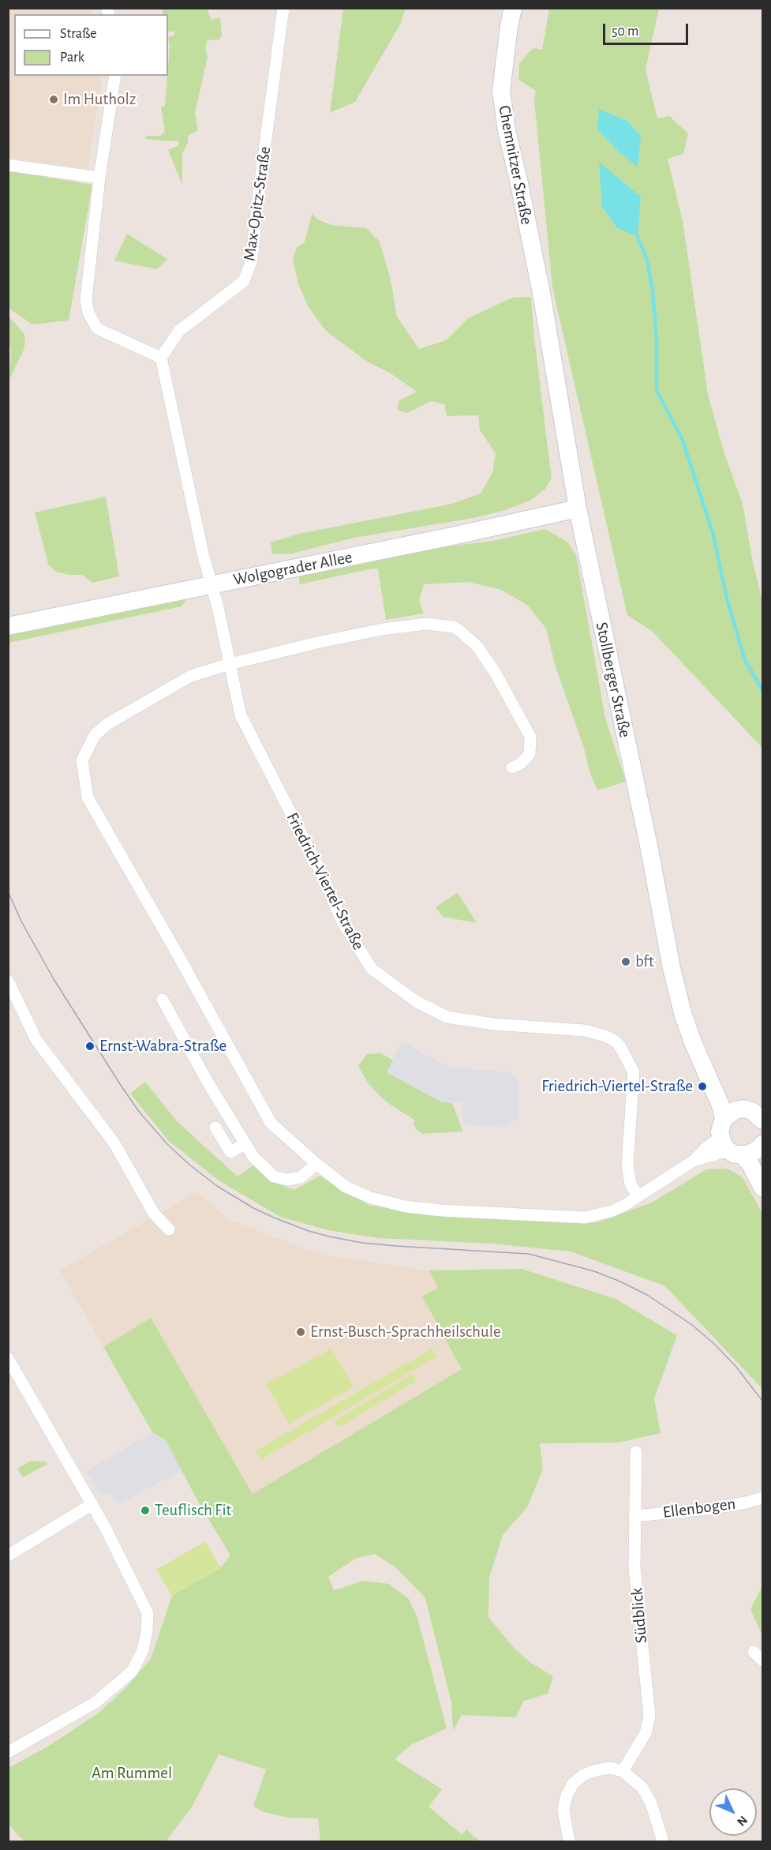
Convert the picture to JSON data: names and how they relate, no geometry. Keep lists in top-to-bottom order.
{
  "streets": {
    "main road": ["Chemnitzer Straße", "Wolgograder Allee", "Stollberger Straße"],
    "street": [
      "Max-Opitz-Straße",
      "Friedrich-Viertel-Straße",
      "Ellenbogen",
      "Südblick"
    ]
  },
  "crossings": [
    ["Chemnitzer Straße", "Stollberger Straße"],
    ["Wolgograder Allee", "Stollberger Straße"],
    ["Wolgograder Allee", "Friedrich-Viertel-Straße"],
    ["Ellenbogen", "Südblick"]
  ],
  "parks": ["Am Rummel"],
  "places": [
    "Im Hutholz",
    "bft",
    "Ernst-Wabra-Straße",
    "Friedrich-Viertel-Straße",
    "Ernst-Busch-Sprachheilschule",
    "Teuflisch Fit"
  ],
  "legend": ["Straße", "Park"],
  "scale_bar": "50 m",
  "north": "bottom right"
}
